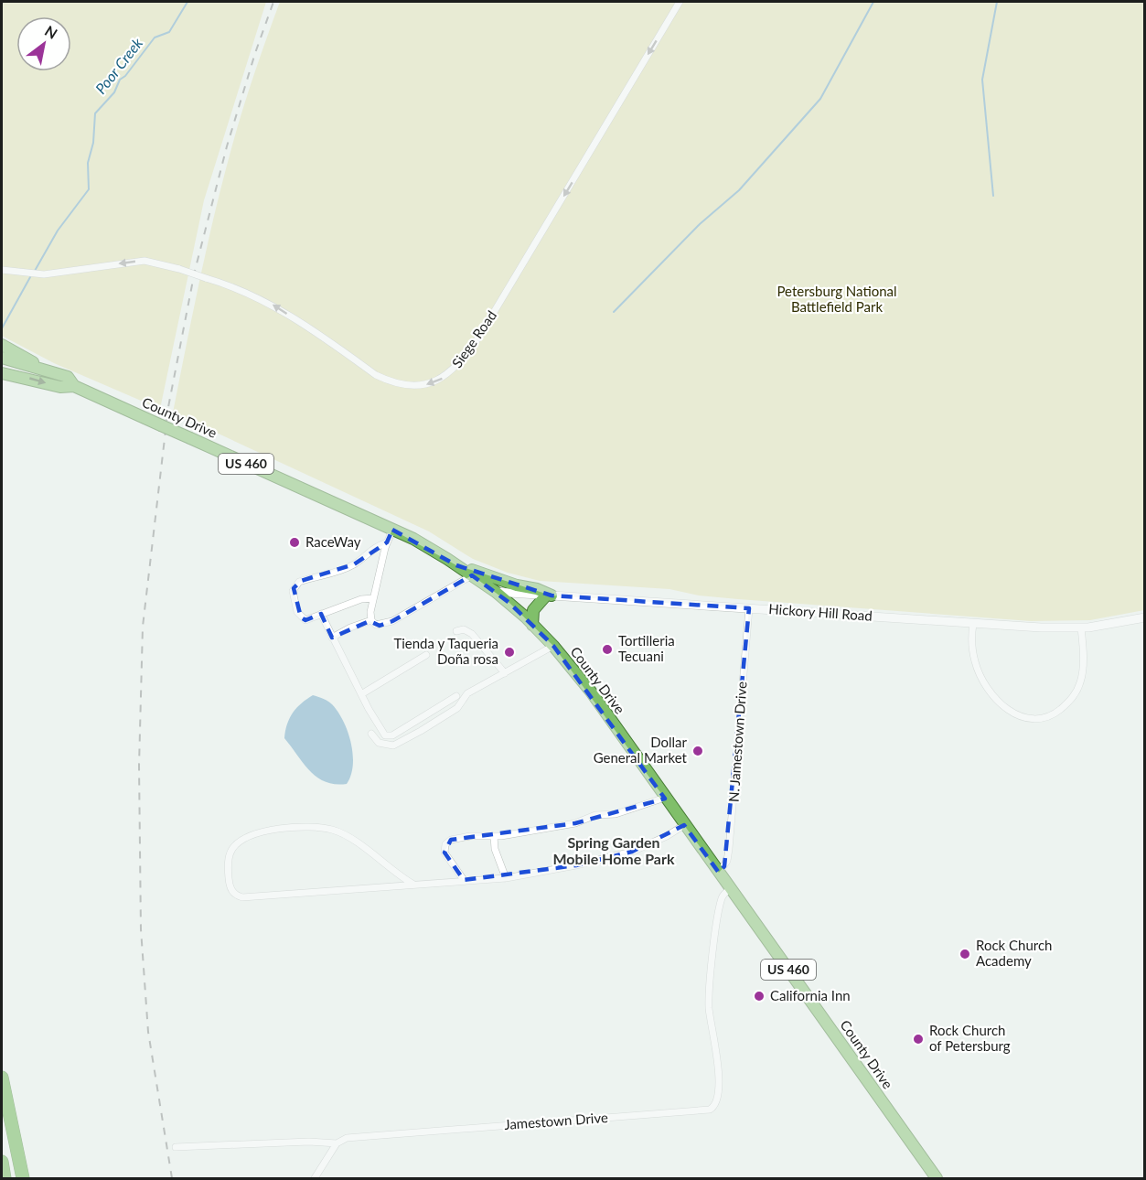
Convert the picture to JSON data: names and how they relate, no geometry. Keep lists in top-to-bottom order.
{
  "streets": {
    "highway": ["County Drive", "US 460"],
    "street": [
      "Siege Road",
      "Hickory Hill Road",
      "N. Jamestown Drive",
      "Jamestown Drive"
    ]
  },
  "crossings": [
    ["County Drive", "Hickory Hill Road"],
    ["County Drive", "N. Jamestown Drive"],
    ["County Drive", "Jamestown Drive"],
    ["Hickory Hill Road", "N. Jamestown Drive"]
  ],
  "districts": ["Spring Garden Mobile Home Park"],
  "water": ["Poor Creek"],
  "parks": ["Petersburg National Battlefield Park"],
  "places": [
    "RaceWay",
    "Tortilleria Tecuani",
    "Tienda y Taqueria Doña rosa",
    "Dollar General Market",
    "Rock Church Academy",
    "California Inn",
    "Rock Church of Petersburg"
  ],
  "north": "top right"
}
